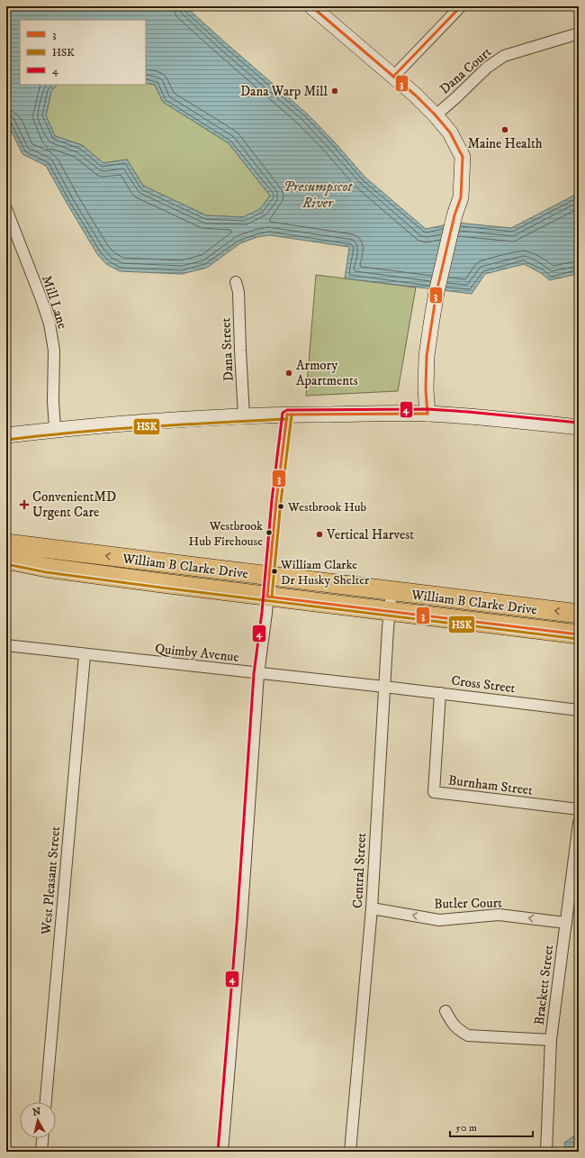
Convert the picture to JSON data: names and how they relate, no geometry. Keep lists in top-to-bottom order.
{
  "streets": {
    "highway": ["William B Clarke Drive"],
    "street": [
      "Dana Court",
      "Mill Lane",
      "Dana Street",
      "Quimby Avenue",
      "Cross Street",
      "Burnham Street",
      "Central Street",
      "West Pleasant Street",
      "Butler Court",
      "Brackett Street"
    ]
  },
  "crossings": [
    ["William B Clarke Drive", "Central Street"],
    ["Quimby Avenue", "Cross Street"],
    ["Quimby Avenue", "Central Street"],
    ["Quimby Avenue", "West Pleasant Street"],
    ["Cross Street", "Burnham Street"],
    ["Cross Street", "Central Street"],
    ["Central Street", "Butler Court"],
    ["Butler Court", "Brackett Street"]
  ],
  "one_way": ["Butler Court"],
  "water": ["Presumpscot River"],
  "places": {
    "other": [
      "Dana Warp Mill",
      "Maine Health",
      "Armory Apartments",
      "Westbrook Hub",
      "Westbrook Hub Firehouse",
      "Vertical Harvest",
      "William Clarke Dr Husky Shelter"
    ],
    "health": ["ConvenientMD Urgent Care"]
  },
  "lines": ["transit line 3", "transit line 4", "transit line HSK"],
  "legend": ["3", "HSK", "4"],
  "scale_bar": "50 m",
  "north": "top"
}
